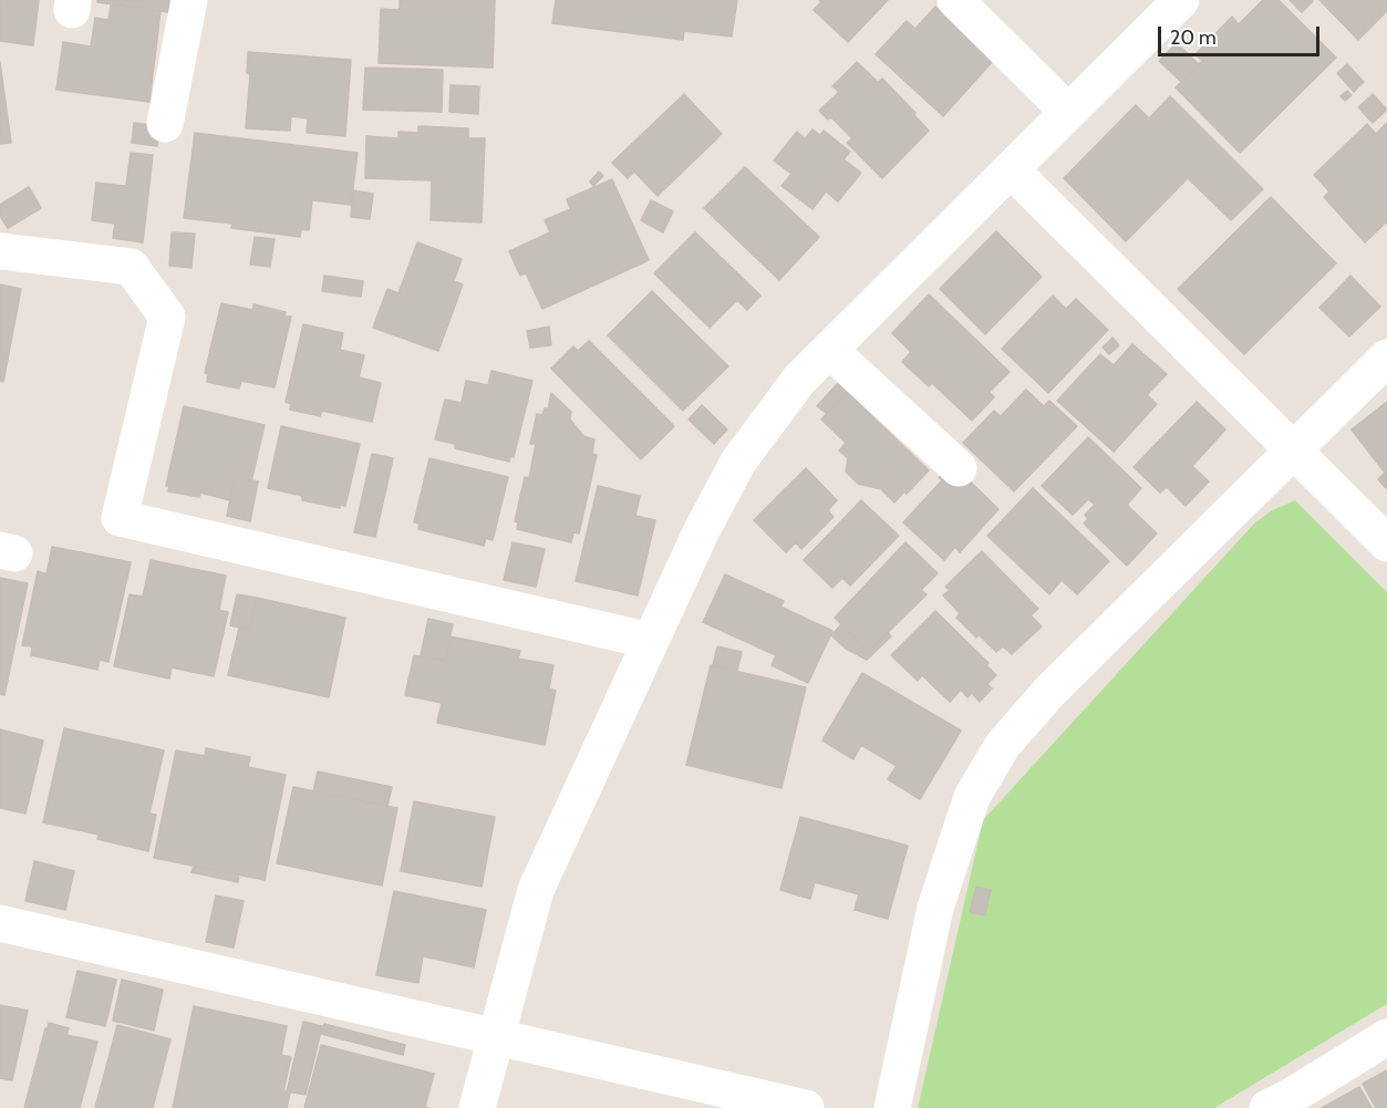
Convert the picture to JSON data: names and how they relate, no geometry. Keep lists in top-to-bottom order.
{
  "scale_bar": "20 m"
}
